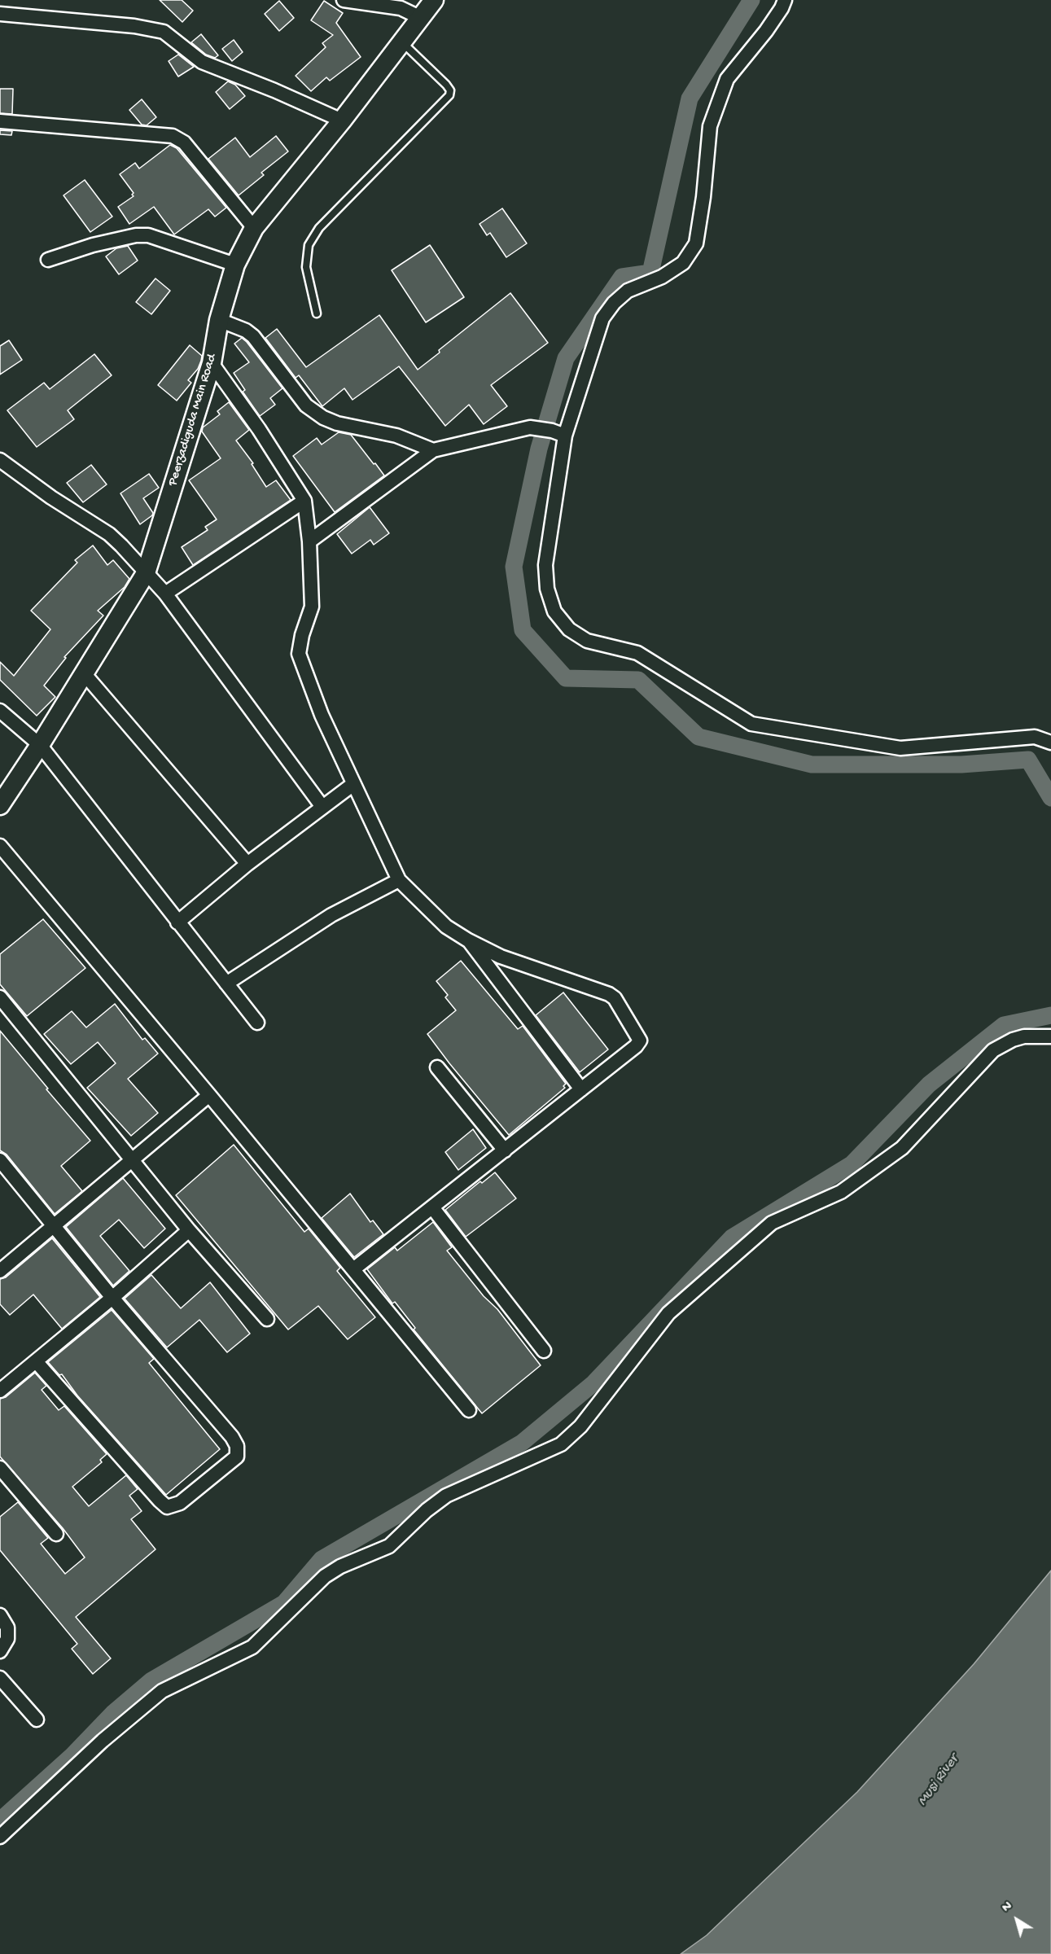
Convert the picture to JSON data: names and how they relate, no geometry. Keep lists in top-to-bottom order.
{
  "streets": {
    "street": ["Peerzadiguda Main Road"]
  },
  "water": ["Musi River"],
  "north": "top left"
}
